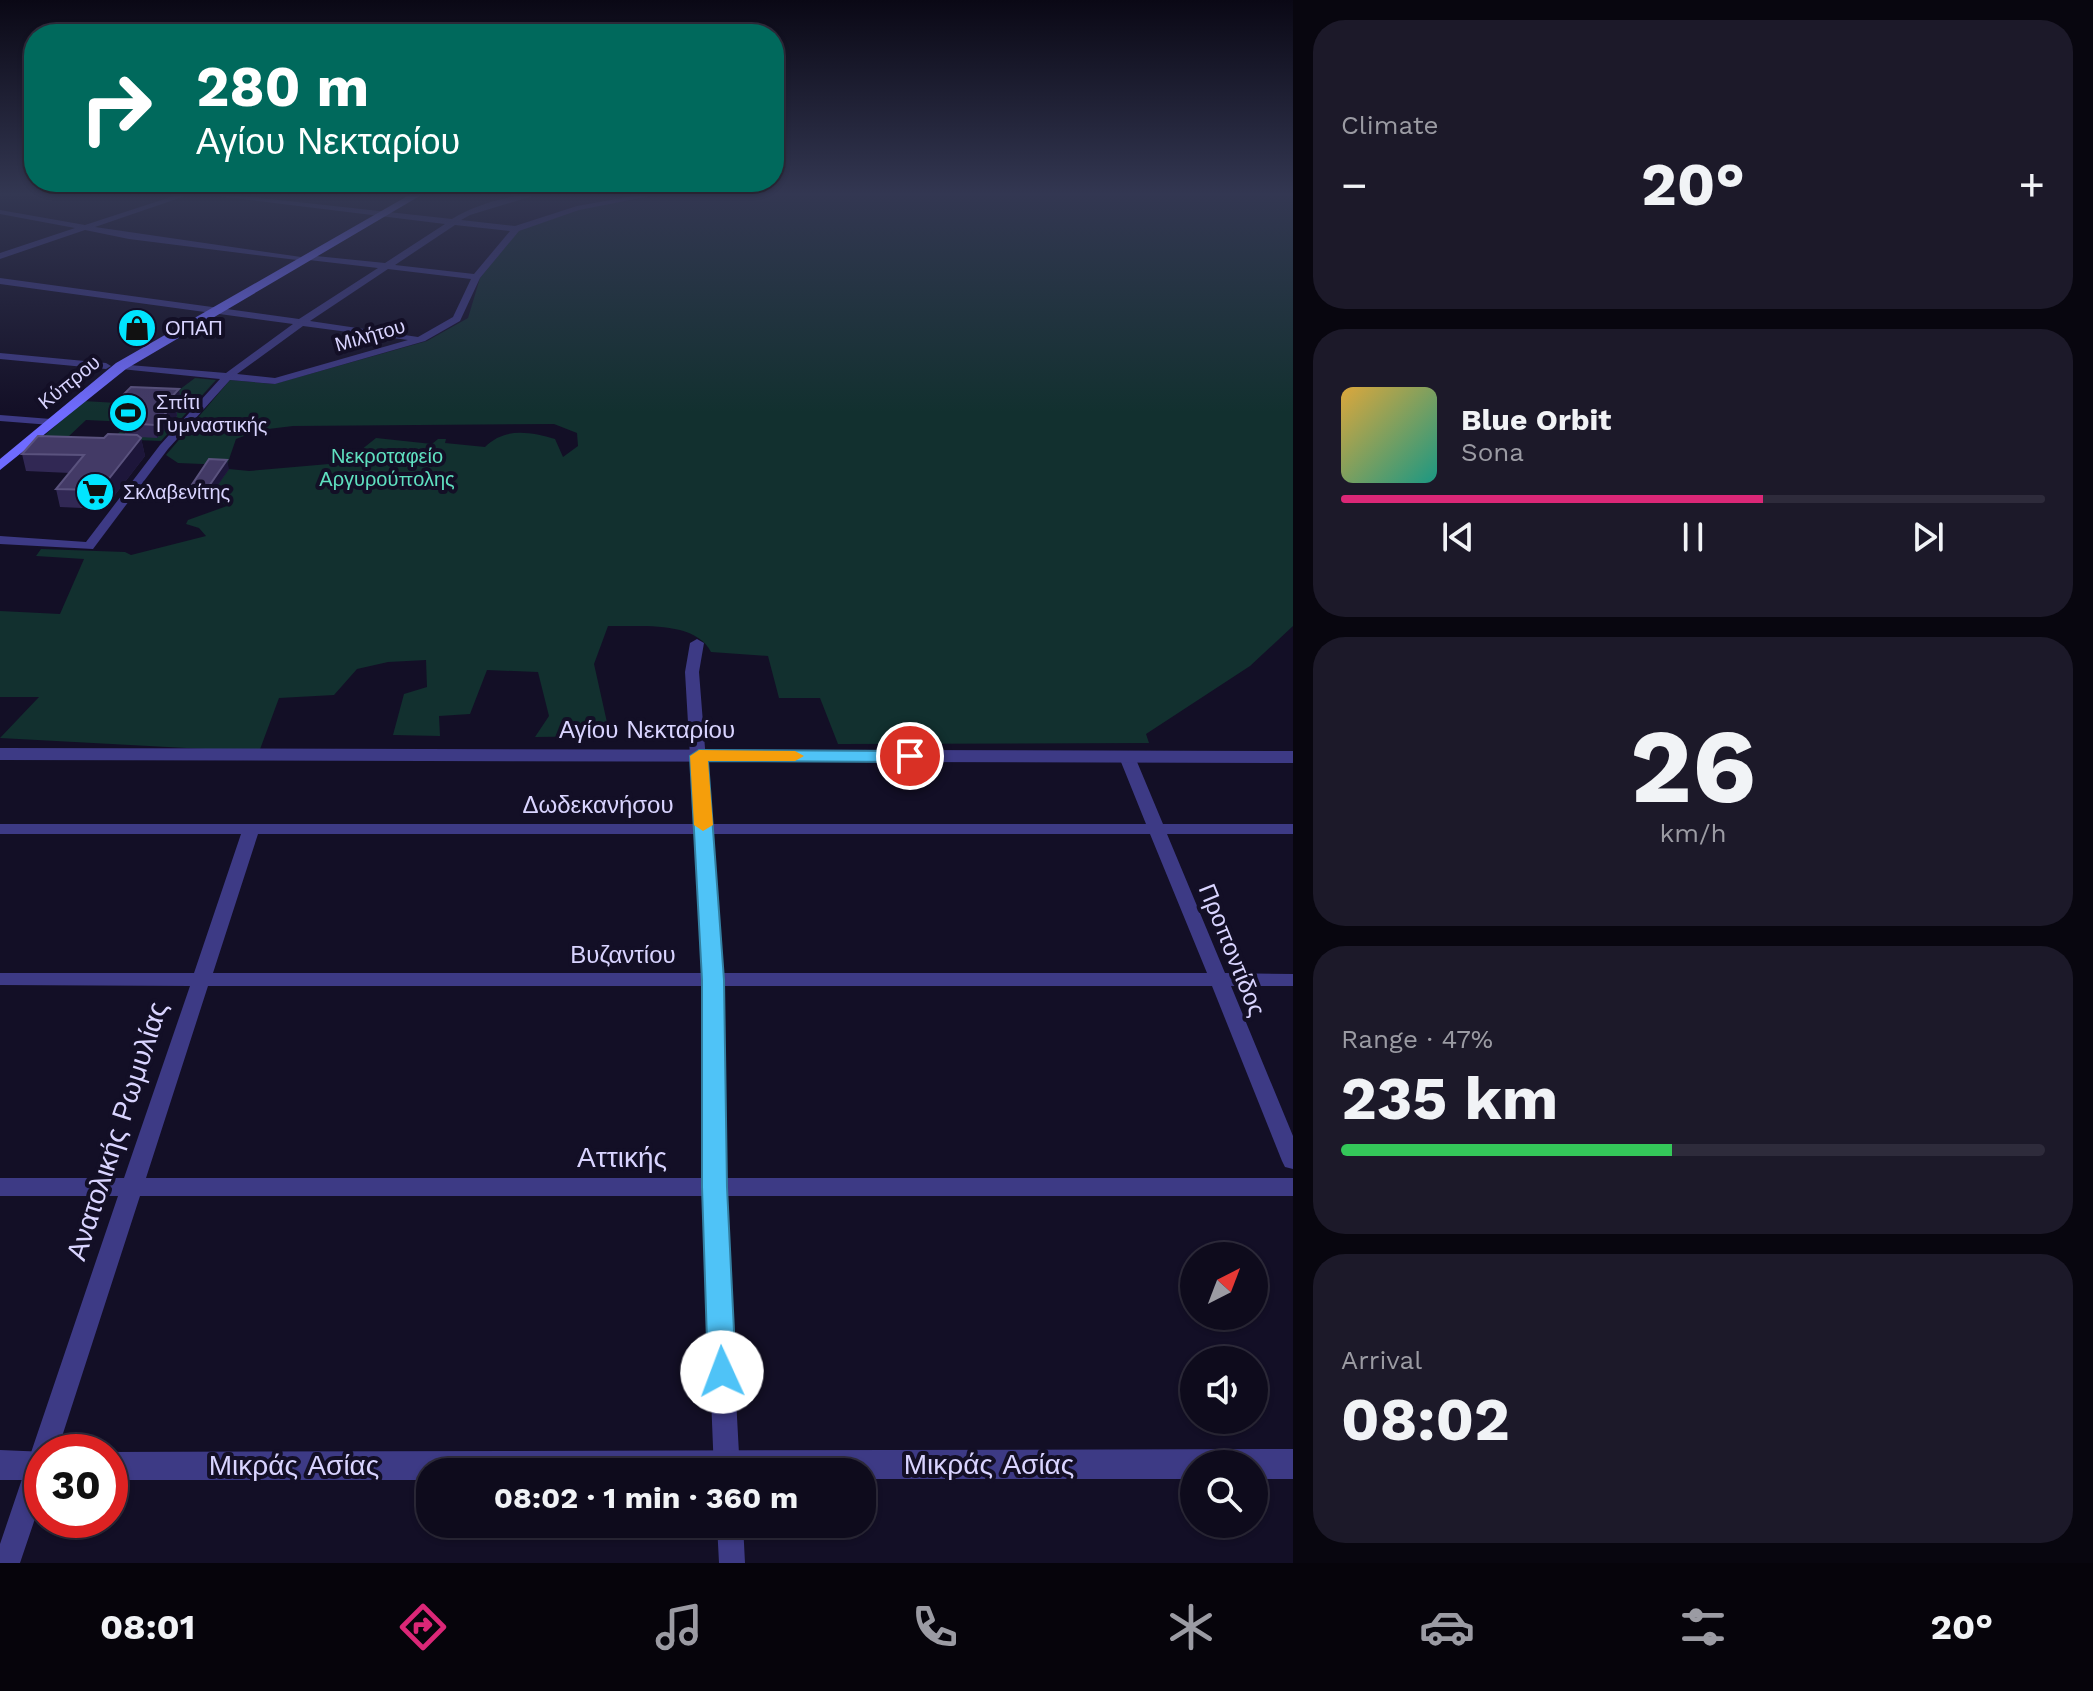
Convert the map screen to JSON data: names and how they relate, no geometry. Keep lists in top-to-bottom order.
{
  "streets": {
    "main road": ["Κύπρου"],
    "street": [
      "Μιλήτου",
      "Αγίου Νεκταρίου",
      "Δωδεκανήσου",
      "Προποντίδος",
      "Βυζαντίου",
      "Ανατολικής Ρωμυλίας",
      "Αττικής",
      "Μικράς Ασίας"
    ]
  },
  "crossings": [
    ["Μιλήτου", "Κύπρου"],
    ["Αγίου Νεκταρίου", "Προποντίδος"],
    ["Δωδεκανήσου", "Προποντίδος"],
    ["Δωδεκανήσου", "Ανατολικής Ρωμυλίας"],
    ["Προποντίδος", "Βυζαντίου"],
    ["Βυζαντίου", "Ανατολικής Ρωμυλίας"],
    ["Ανατολικής Ρωμυλίας", "Αττικής"]
  ],
  "parks": ["Νεκροταφείο Αργυρούπολης"],
  "places": {
    "shop": ["ΟΠΑΠ"],
    "sports": ["Σπίτι Γυμναστικής"],
    "supermarket": ["Σκλαβενίτης"]
  },
  "north": "top right",
  "page": {
    "tile": [
      "Climate",
      ["26", "km/h"],
      ["Range · 47%", "235 km"],
      ["Arrival", "08:02"]
    ],
    "turn": ["280 m", "Αγίου Νεκταρίου"],
    "heat": ["−", "20°", "+"],
    "song": ["Blue Orbit", "Sona"],
    "limit": "30",
    "trip": "08:02 · 1 min · 360 m",
    "tabs": ["08:01", "20°"]
  }
}
